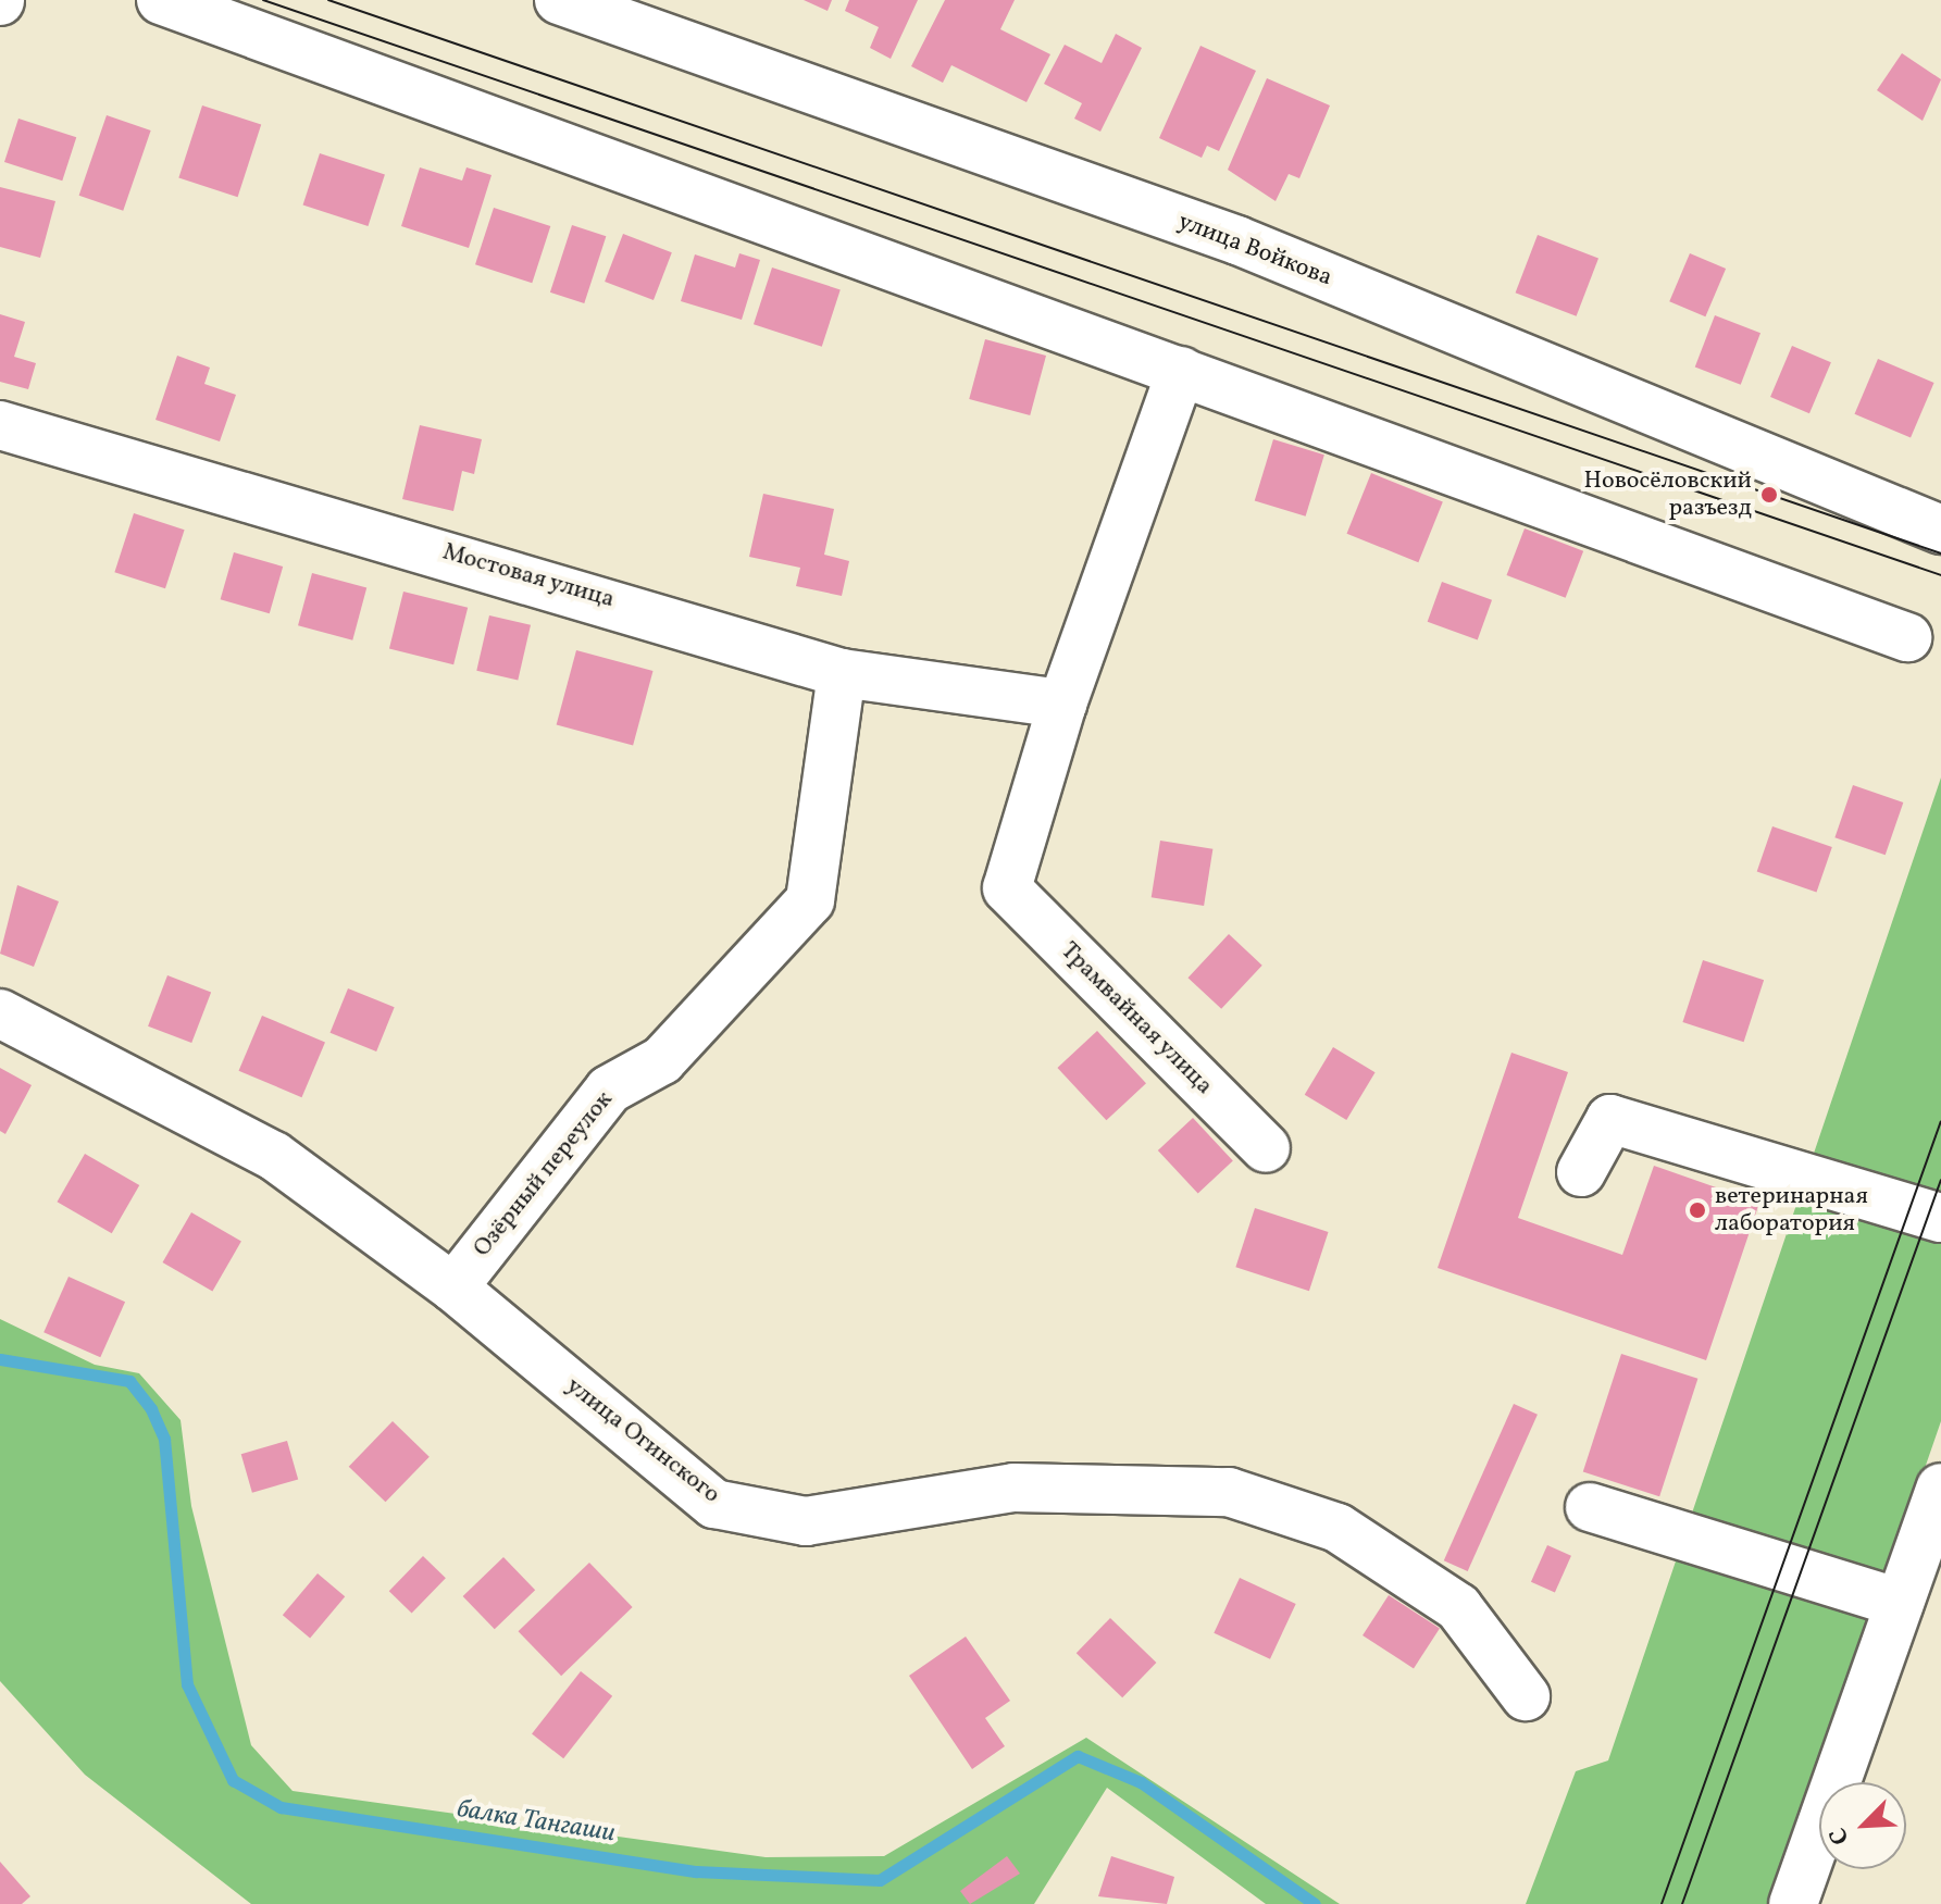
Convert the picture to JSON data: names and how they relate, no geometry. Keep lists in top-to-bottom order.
{
  "streets": {
    "street": [
      "улица Войкова",
      "Мостовая улица",
      "Трамвайная улица",
      "Озёрный переулок",
      "улица Огинского"
    ]
  },
  "crossings": [
    ["Мостовая улица", "Трамвайная улица"],
    ["Мостовая улица", "Озёрный переулок"],
    ["Озёрный переулок", "улица Огинского"]
  ],
  "water": ["балка Тангаши"],
  "places": ["Новосёловский разъезд", "ветеринарная лаборатория"],
  "north": "bottom left"
}
